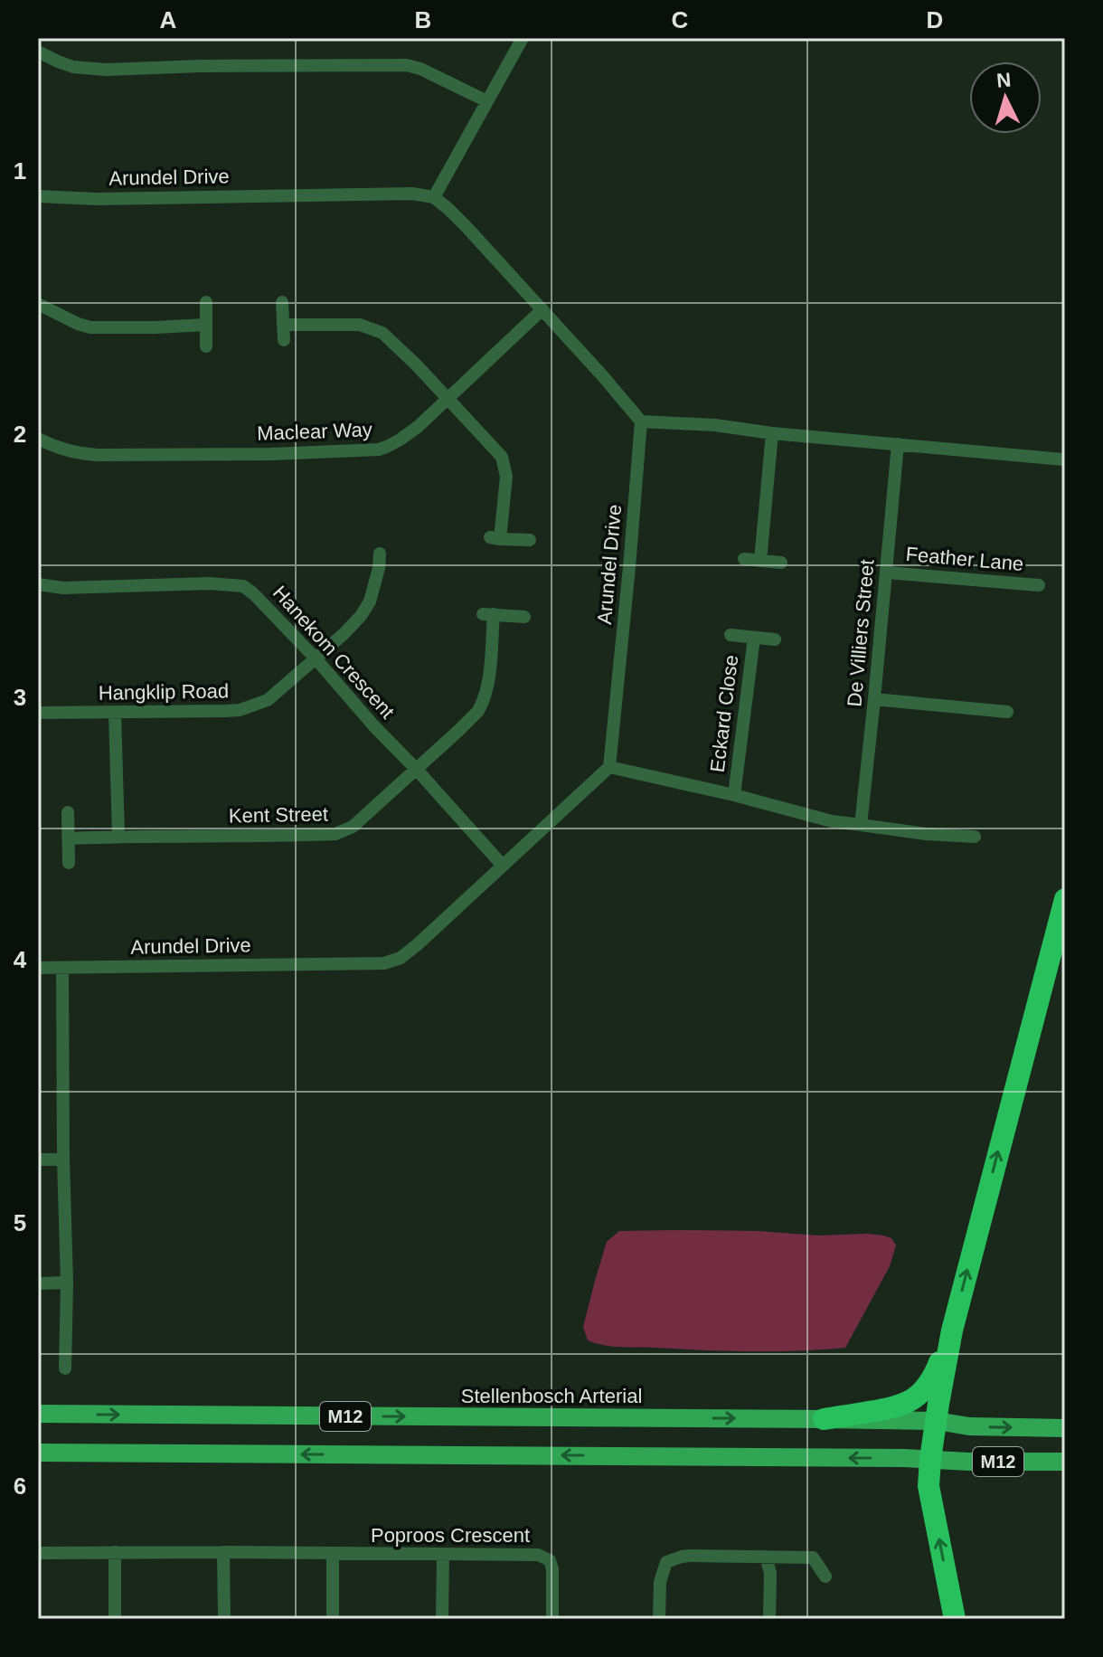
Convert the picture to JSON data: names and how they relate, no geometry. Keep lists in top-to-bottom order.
{
  "streets": {
    "main road": ["Stellenbosch Arterial", "M12"],
    "street": [
      "Arundel Drive",
      "Maclear Way",
      "Feather Lane",
      "De Villiers Street",
      "Hanekom Crescent",
      "Hangklip Road",
      "Eckard Close",
      "Kent Street",
      "Poproos Crescent"
    ]
  },
  "crossings": [
    ["Arundel Drive", "Hanekom Crescent"],
    ["Feather Lane", "De Villiers Street"],
    ["Hanekom Crescent", "Hangklip Road"],
    ["Hanekom Crescent", "Kent Street"]
  ],
  "north": "top",
  "grid": {
    "columns": [
      "A",
      "B",
      "C",
      "D"
    ],
    "rows": [
      "1",
      "2",
      "3",
      "4",
      "5",
      "6"
    ]
  }
}
